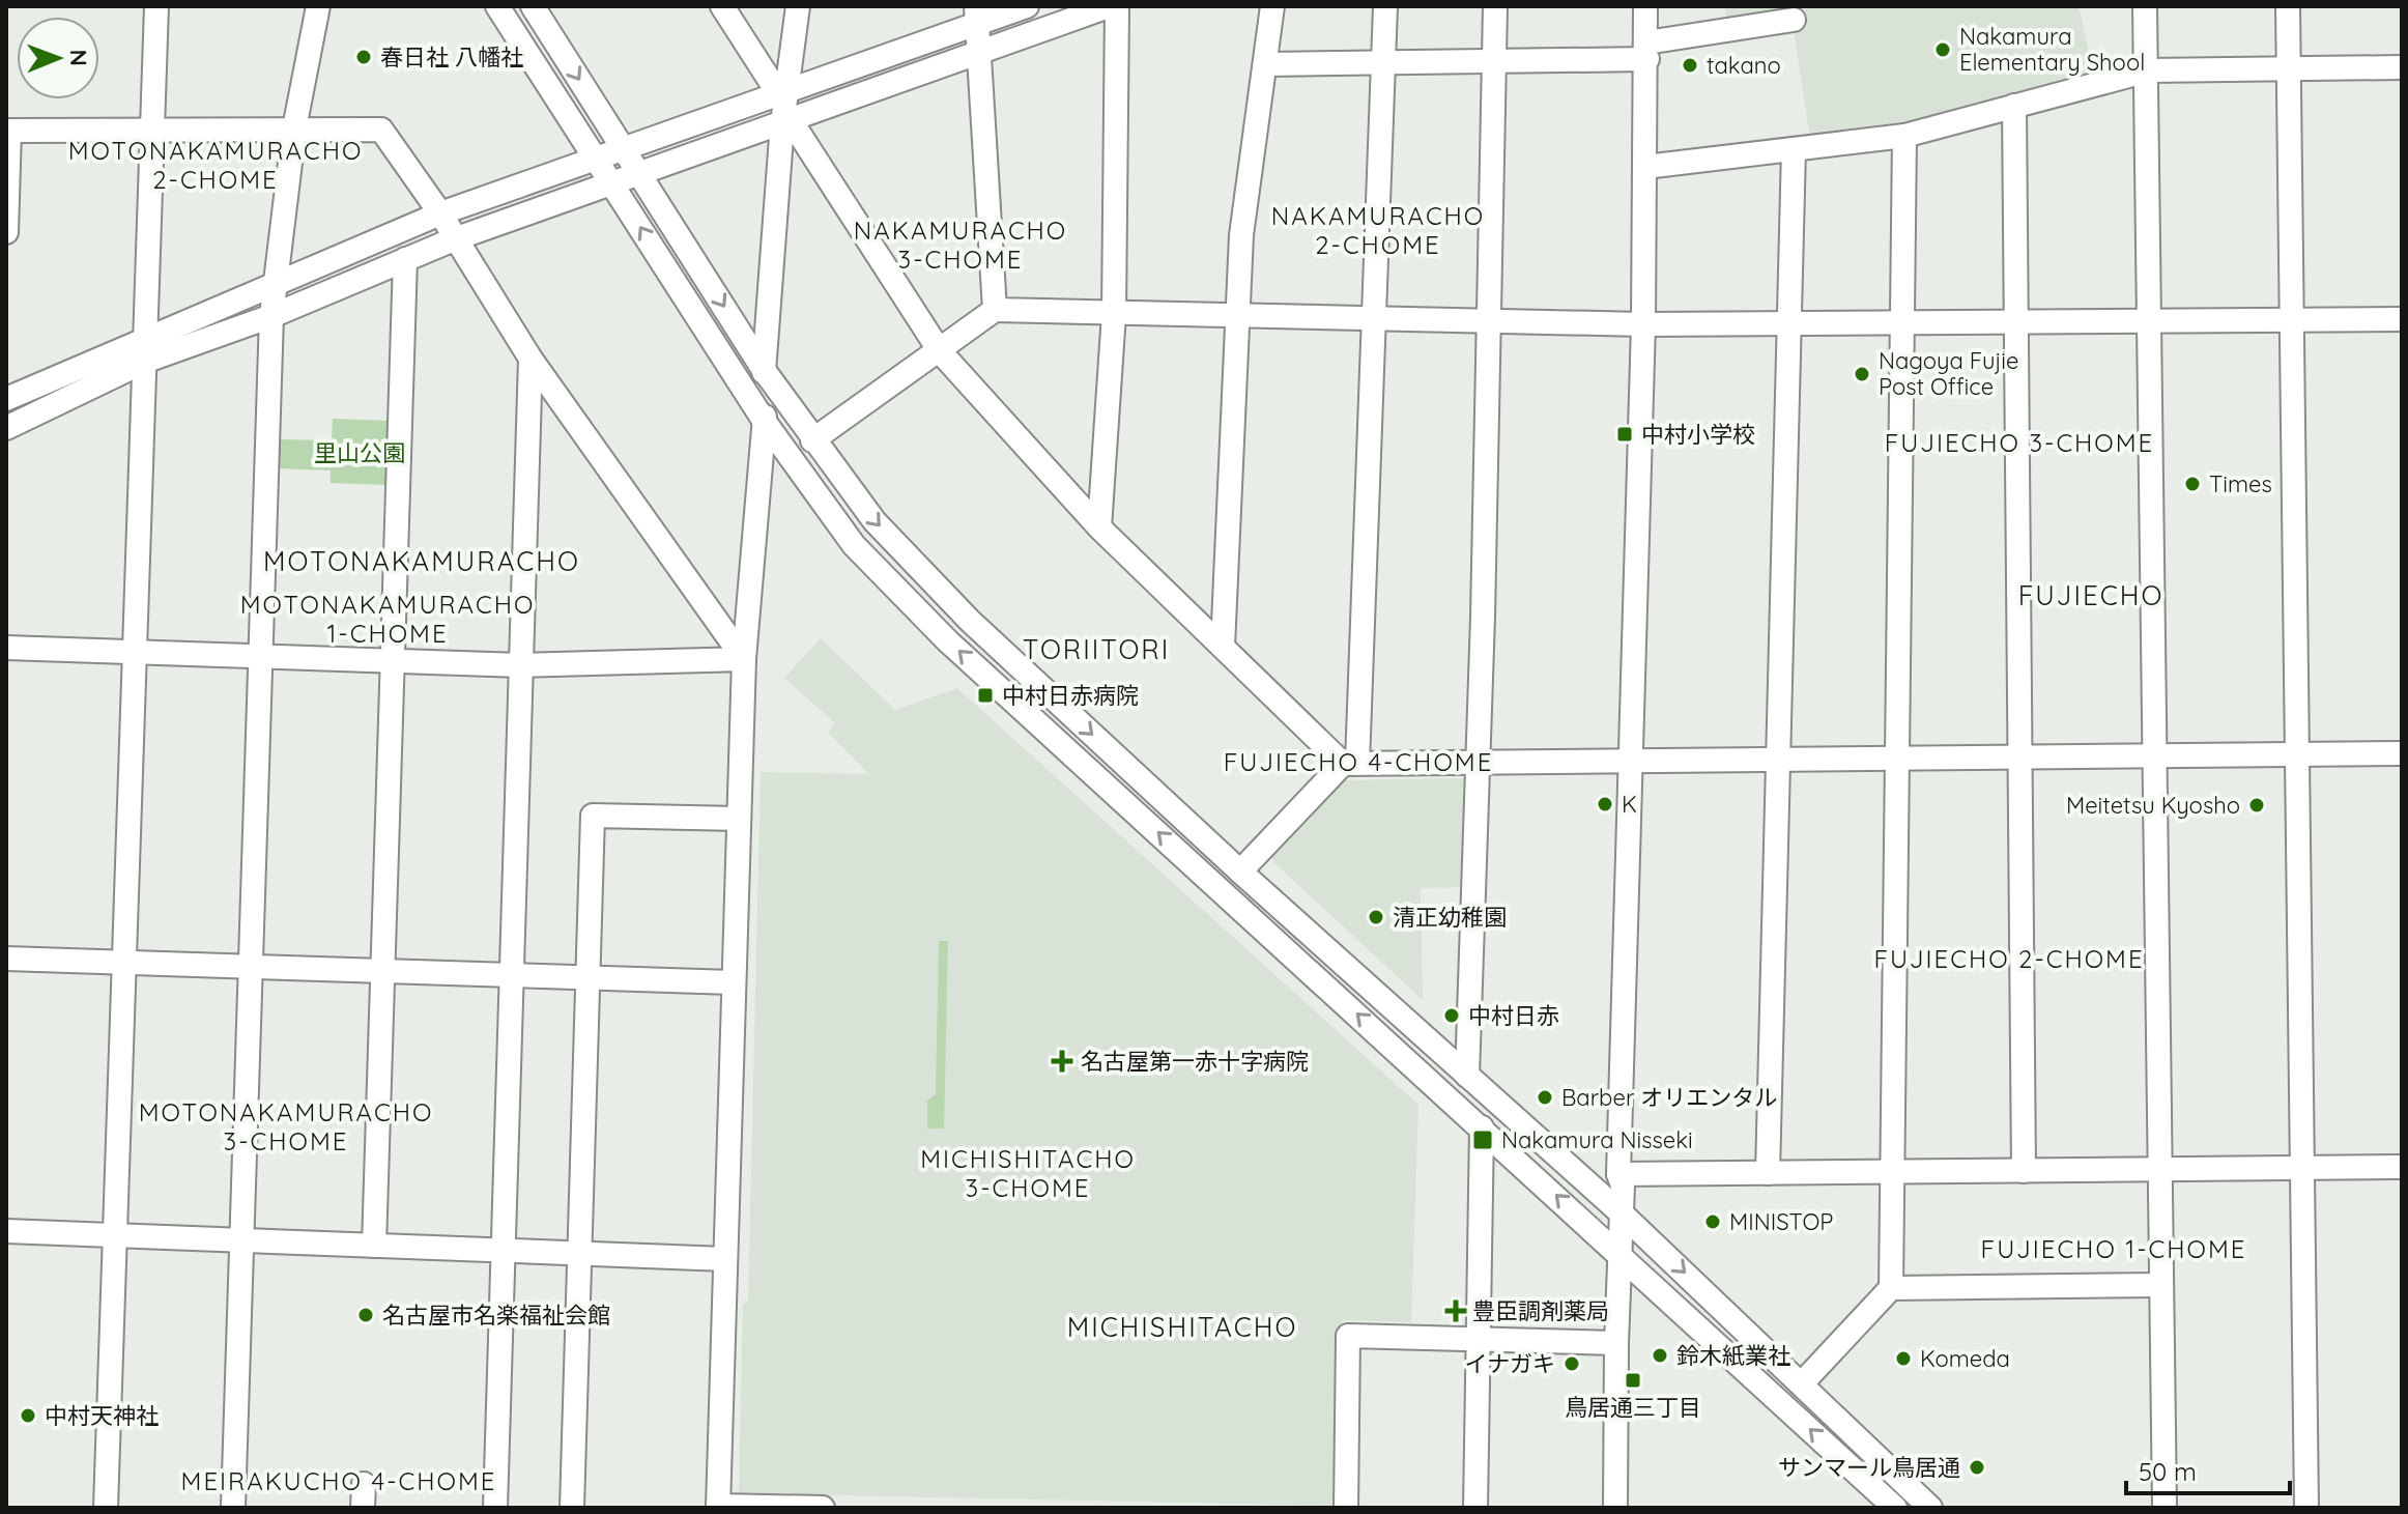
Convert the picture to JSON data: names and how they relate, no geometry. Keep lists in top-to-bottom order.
{
  "districts": [
    "MOTONAKAMURACHO 2-CHOME",
    "NAKAMURACHO 2-CHOME",
    "NAKAMURACHO 3-CHOME",
    "FUJIECHO 3-CHOME",
    "MOTONAKAMURACHO",
    "FUJIECHO",
    "MOTONAKAMURACHO 1-CHOME",
    "TORIITORI",
    "FUJIECHO 4-CHOME",
    "FUJIECHO 2-CHOME",
    "MOTONAKAMURACHO 3-CHOME",
    "MICHISHITACHO 3-CHOME",
    "FUJIECHO 1-CHOME",
    "MICHISHITACHO",
    "MEIRAKUCHO 4-CHOME"
  ],
  "parks": ["里山公園"],
  "places": {
    "other": [
      "Nakamura Elementary Shool",
      "春日社 八幡社",
      "takano",
      "Nagoya Fujie Post Office",
      "Times",
      "K",
      "Meitetsu Kyosho",
      "清正幼稚園",
      "中村日赤",
      "Barber オリエンタル",
      "MINISTOP",
      "名古屋市名楽福祉会館",
      "鈴木紙業社",
      "Komeda",
      "イナガキ",
      "中村天神社",
      "サンマール鳥居通"
    ],
    "transit": [
      "中村小学校",
      "中村日赤病院",
      "Nakamura Nisseki",
      "鳥居通三丁目"
    ],
    "health": ["名古屋第一赤十字病院", "豊臣調剤薬局"]
  },
  "scale_bar": "50 m",
  "north": "right"
}
